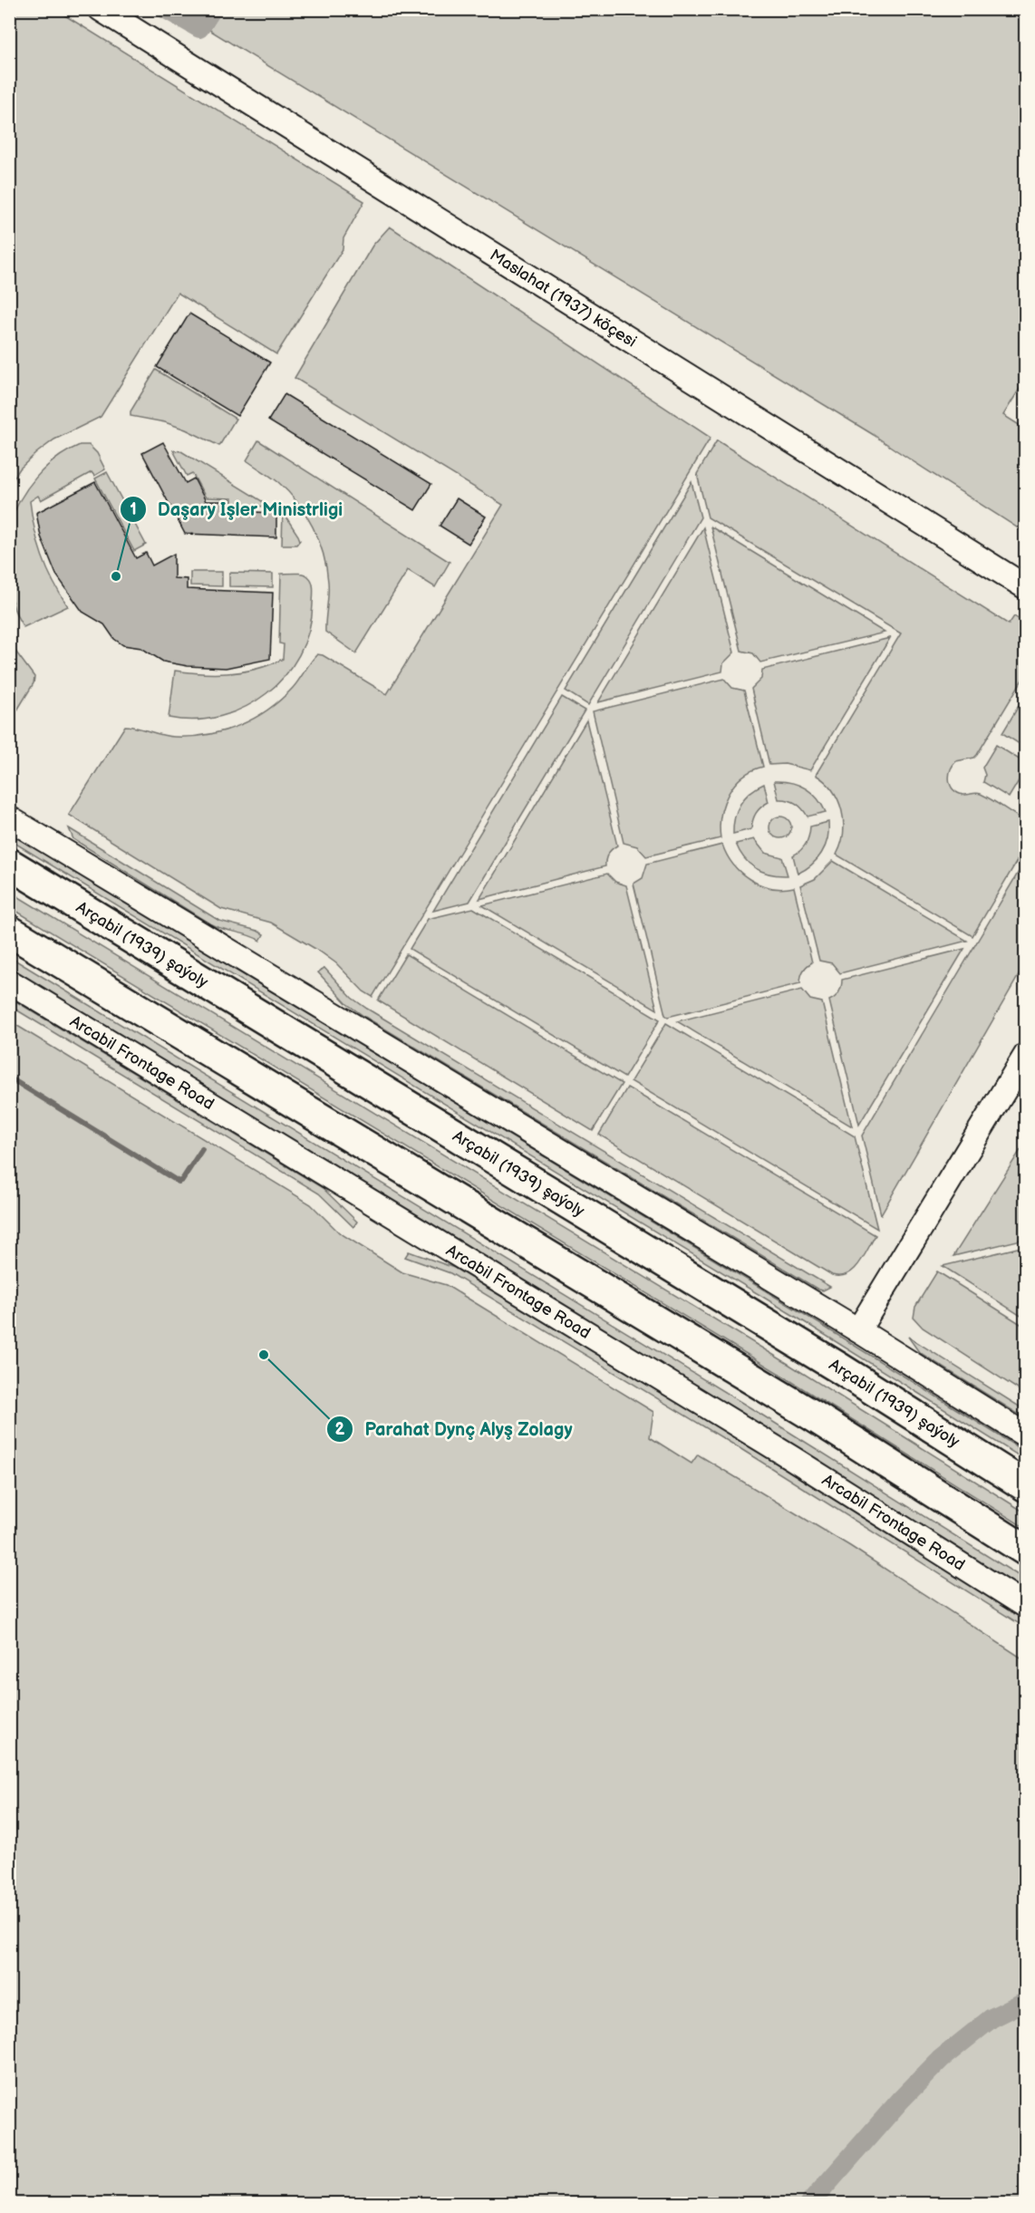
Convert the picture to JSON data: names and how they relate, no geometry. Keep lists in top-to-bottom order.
{
  "streets": {
    "main road": ["Arçabil (1939) şaýoly"],
    "street": ["Maslahat (1937) köçesi", "Arcabil Frontage Road"]
  },
  "places": ["Daşary Işler Ministrligi", "Parahat Dynç Alyş Zolagy"]
}
